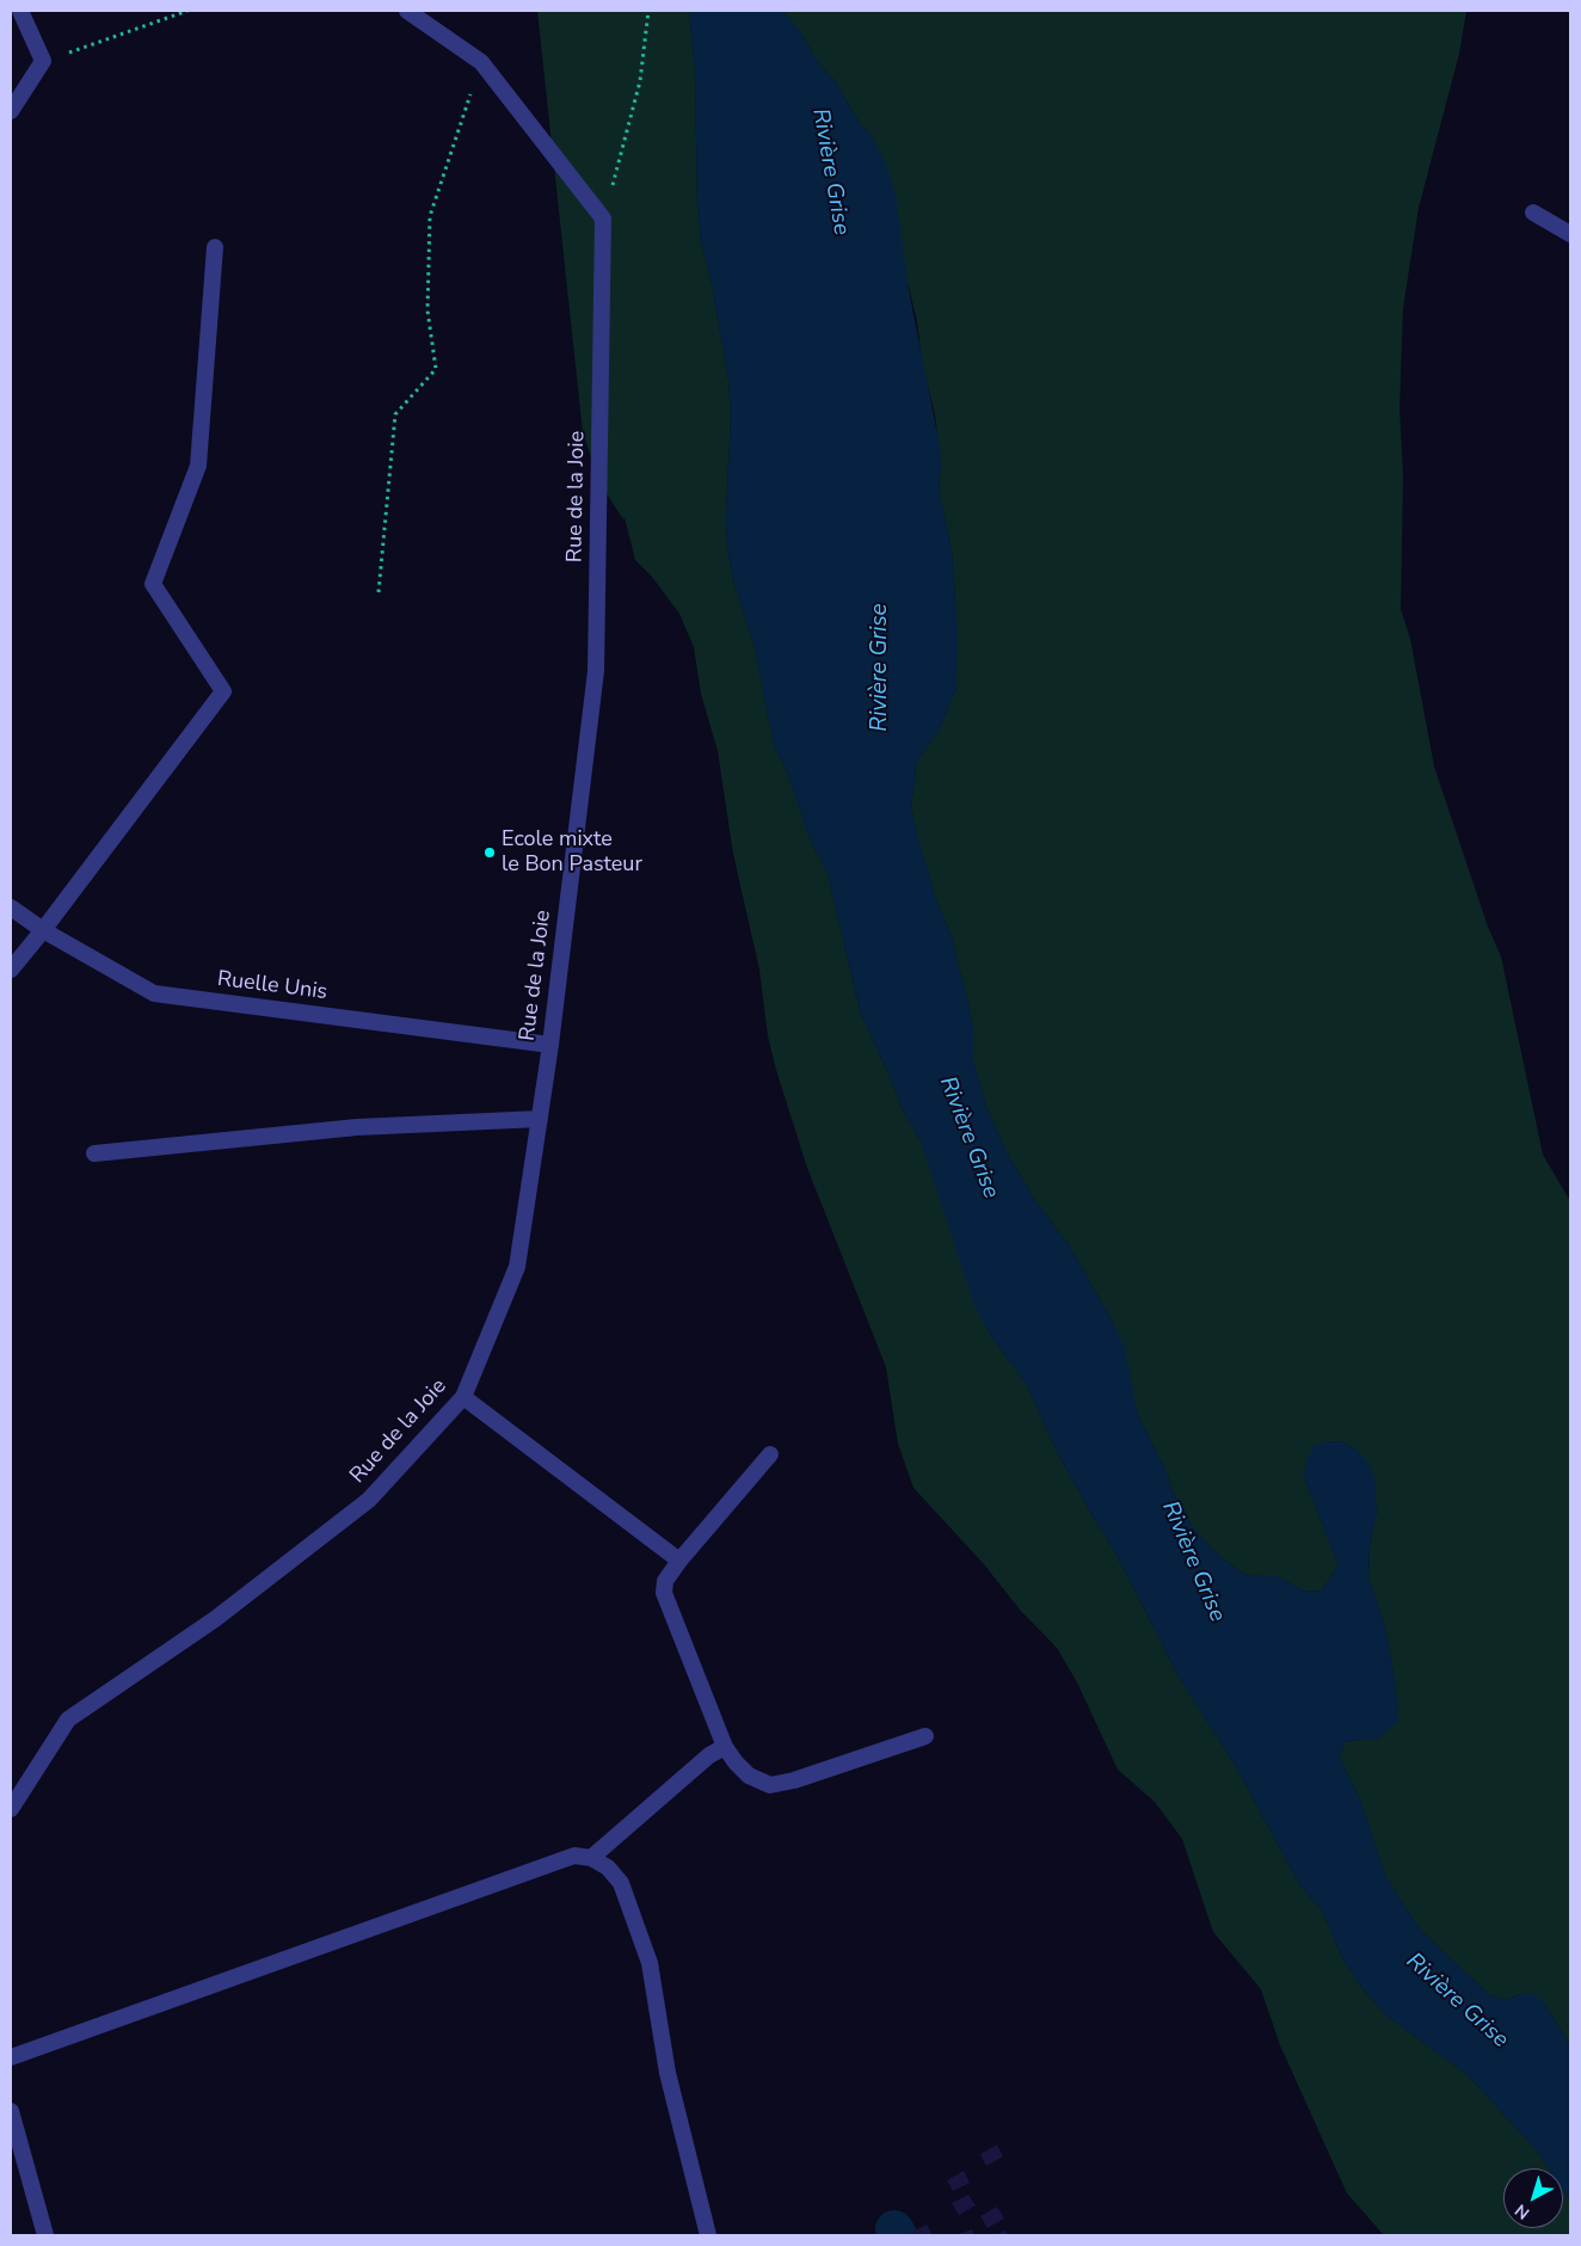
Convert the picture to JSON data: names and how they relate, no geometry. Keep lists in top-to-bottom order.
{
  "streets": {
    "street": ["Rue de la Joie", "Ruelle Unis"]
  },
  "crossings": [
    ["Rue de la Joie", "Ruelle Unis"]
  ],
  "water": ["Rivière Grise"],
  "places": ["Ecole mixte le Bon Pasteur"],
  "north": "bottom left"
}
